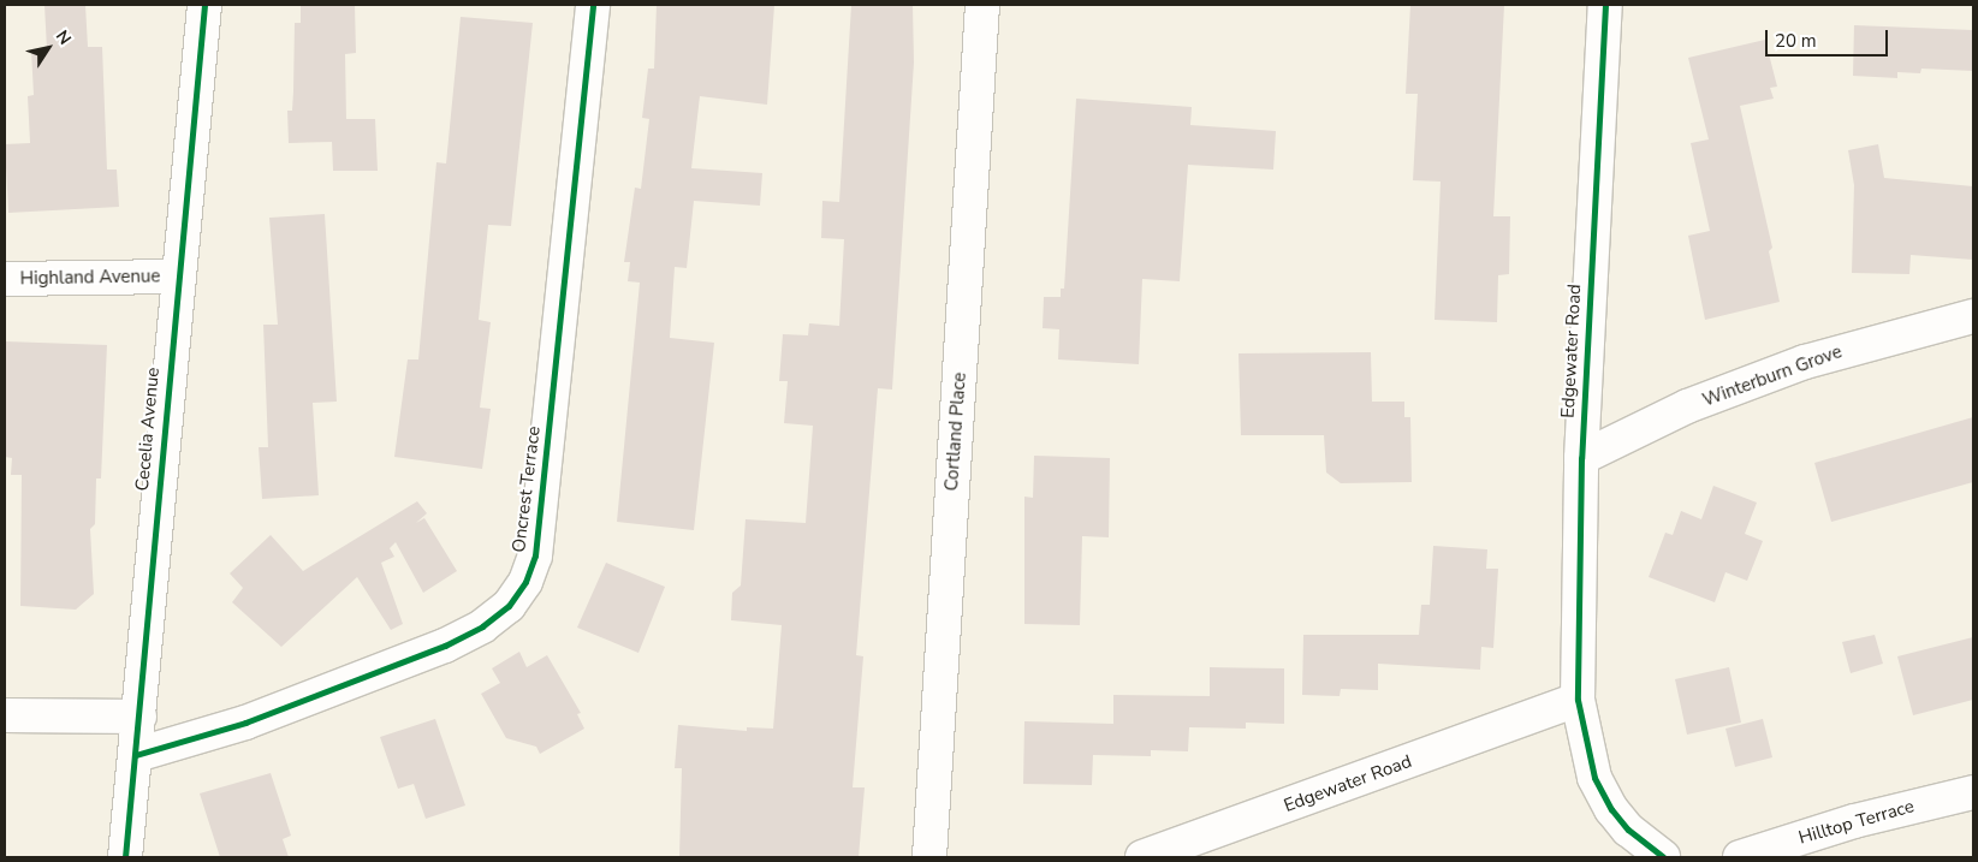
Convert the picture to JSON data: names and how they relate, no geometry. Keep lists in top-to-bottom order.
{
  "streets": {
    "street": [
      "Highland Avenue",
      "Edgewater Road",
      "Winterburn Grove",
      "Cecelia Avenue",
      "Cortland Place",
      "Oncrest Terrace",
      "Hilltop Terrace"
    ]
  },
  "crossings": [
    ["Highland Avenue", "Cecelia Avenue"],
    ["Edgewater Road", "Winterburn Grove"],
    ["Cecelia Avenue", "Oncrest Terrace"]
  ],
  "scale_bar": "20 m",
  "north": "top right"
}
